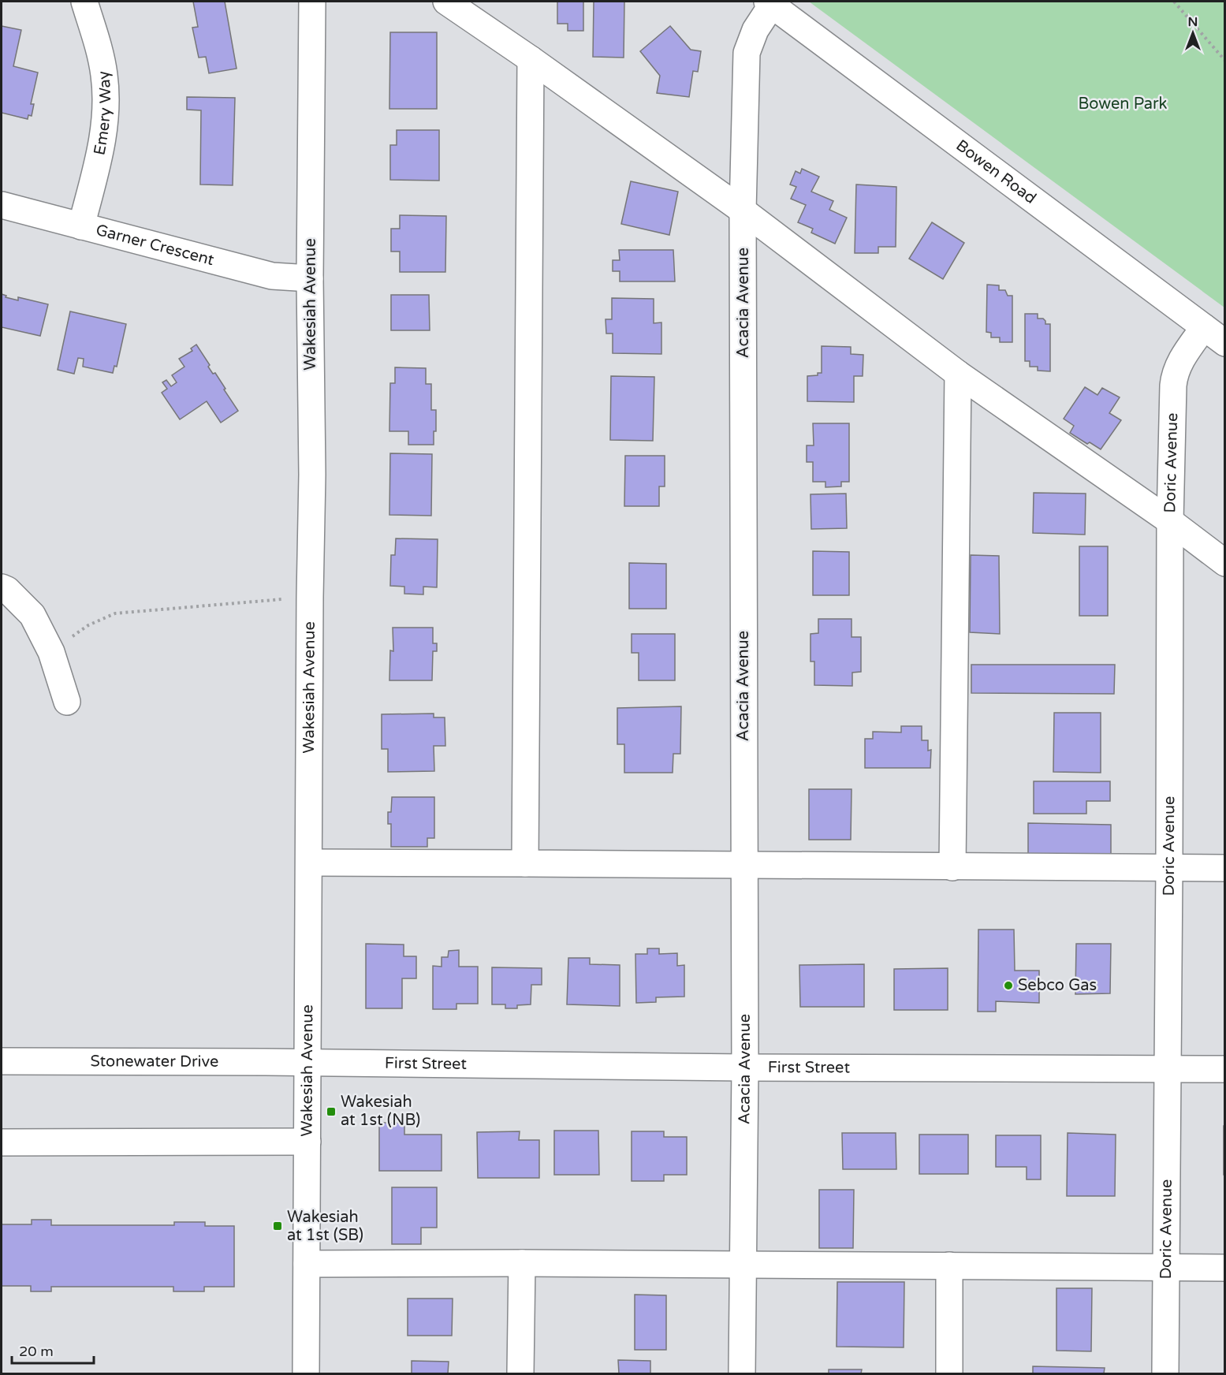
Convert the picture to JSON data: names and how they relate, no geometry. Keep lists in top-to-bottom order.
{
  "streets": {
    "street": [
      "Emery Way",
      "Bowen Road",
      "Garner Crescent",
      "Acacia Avenue",
      "Wakesiah Avenue",
      "Doric Avenue",
      "Stonewater Drive",
      "First Street"
    ]
  },
  "crossings": [
    ["Emery Way", "Garner Crescent"],
    ["Bowen Road", "Acacia Avenue"],
    ["Bowen Road", "Doric Avenue"],
    ["Garner Crescent", "Wakesiah Avenue"],
    ["Acacia Avenue", "First Street"],
    ["Wakesiah Avenue", "Stonewater Drive"],
    ["Wakesiah Avenue", "First Street"],
    ["Doric Avenue", "First Street"],
    ["Stonewater Drive", "First Street"]
  ],
  "parks": ["Bowen Park"],
  "places": {
    "other": ["Sebco Gas"],
    "transit": ["Wakesiah at 1st (NB)", "Wakesiah at 1st (SB)"]
  },
  "scale_bar": "20 m",
  "north": "top"
}
